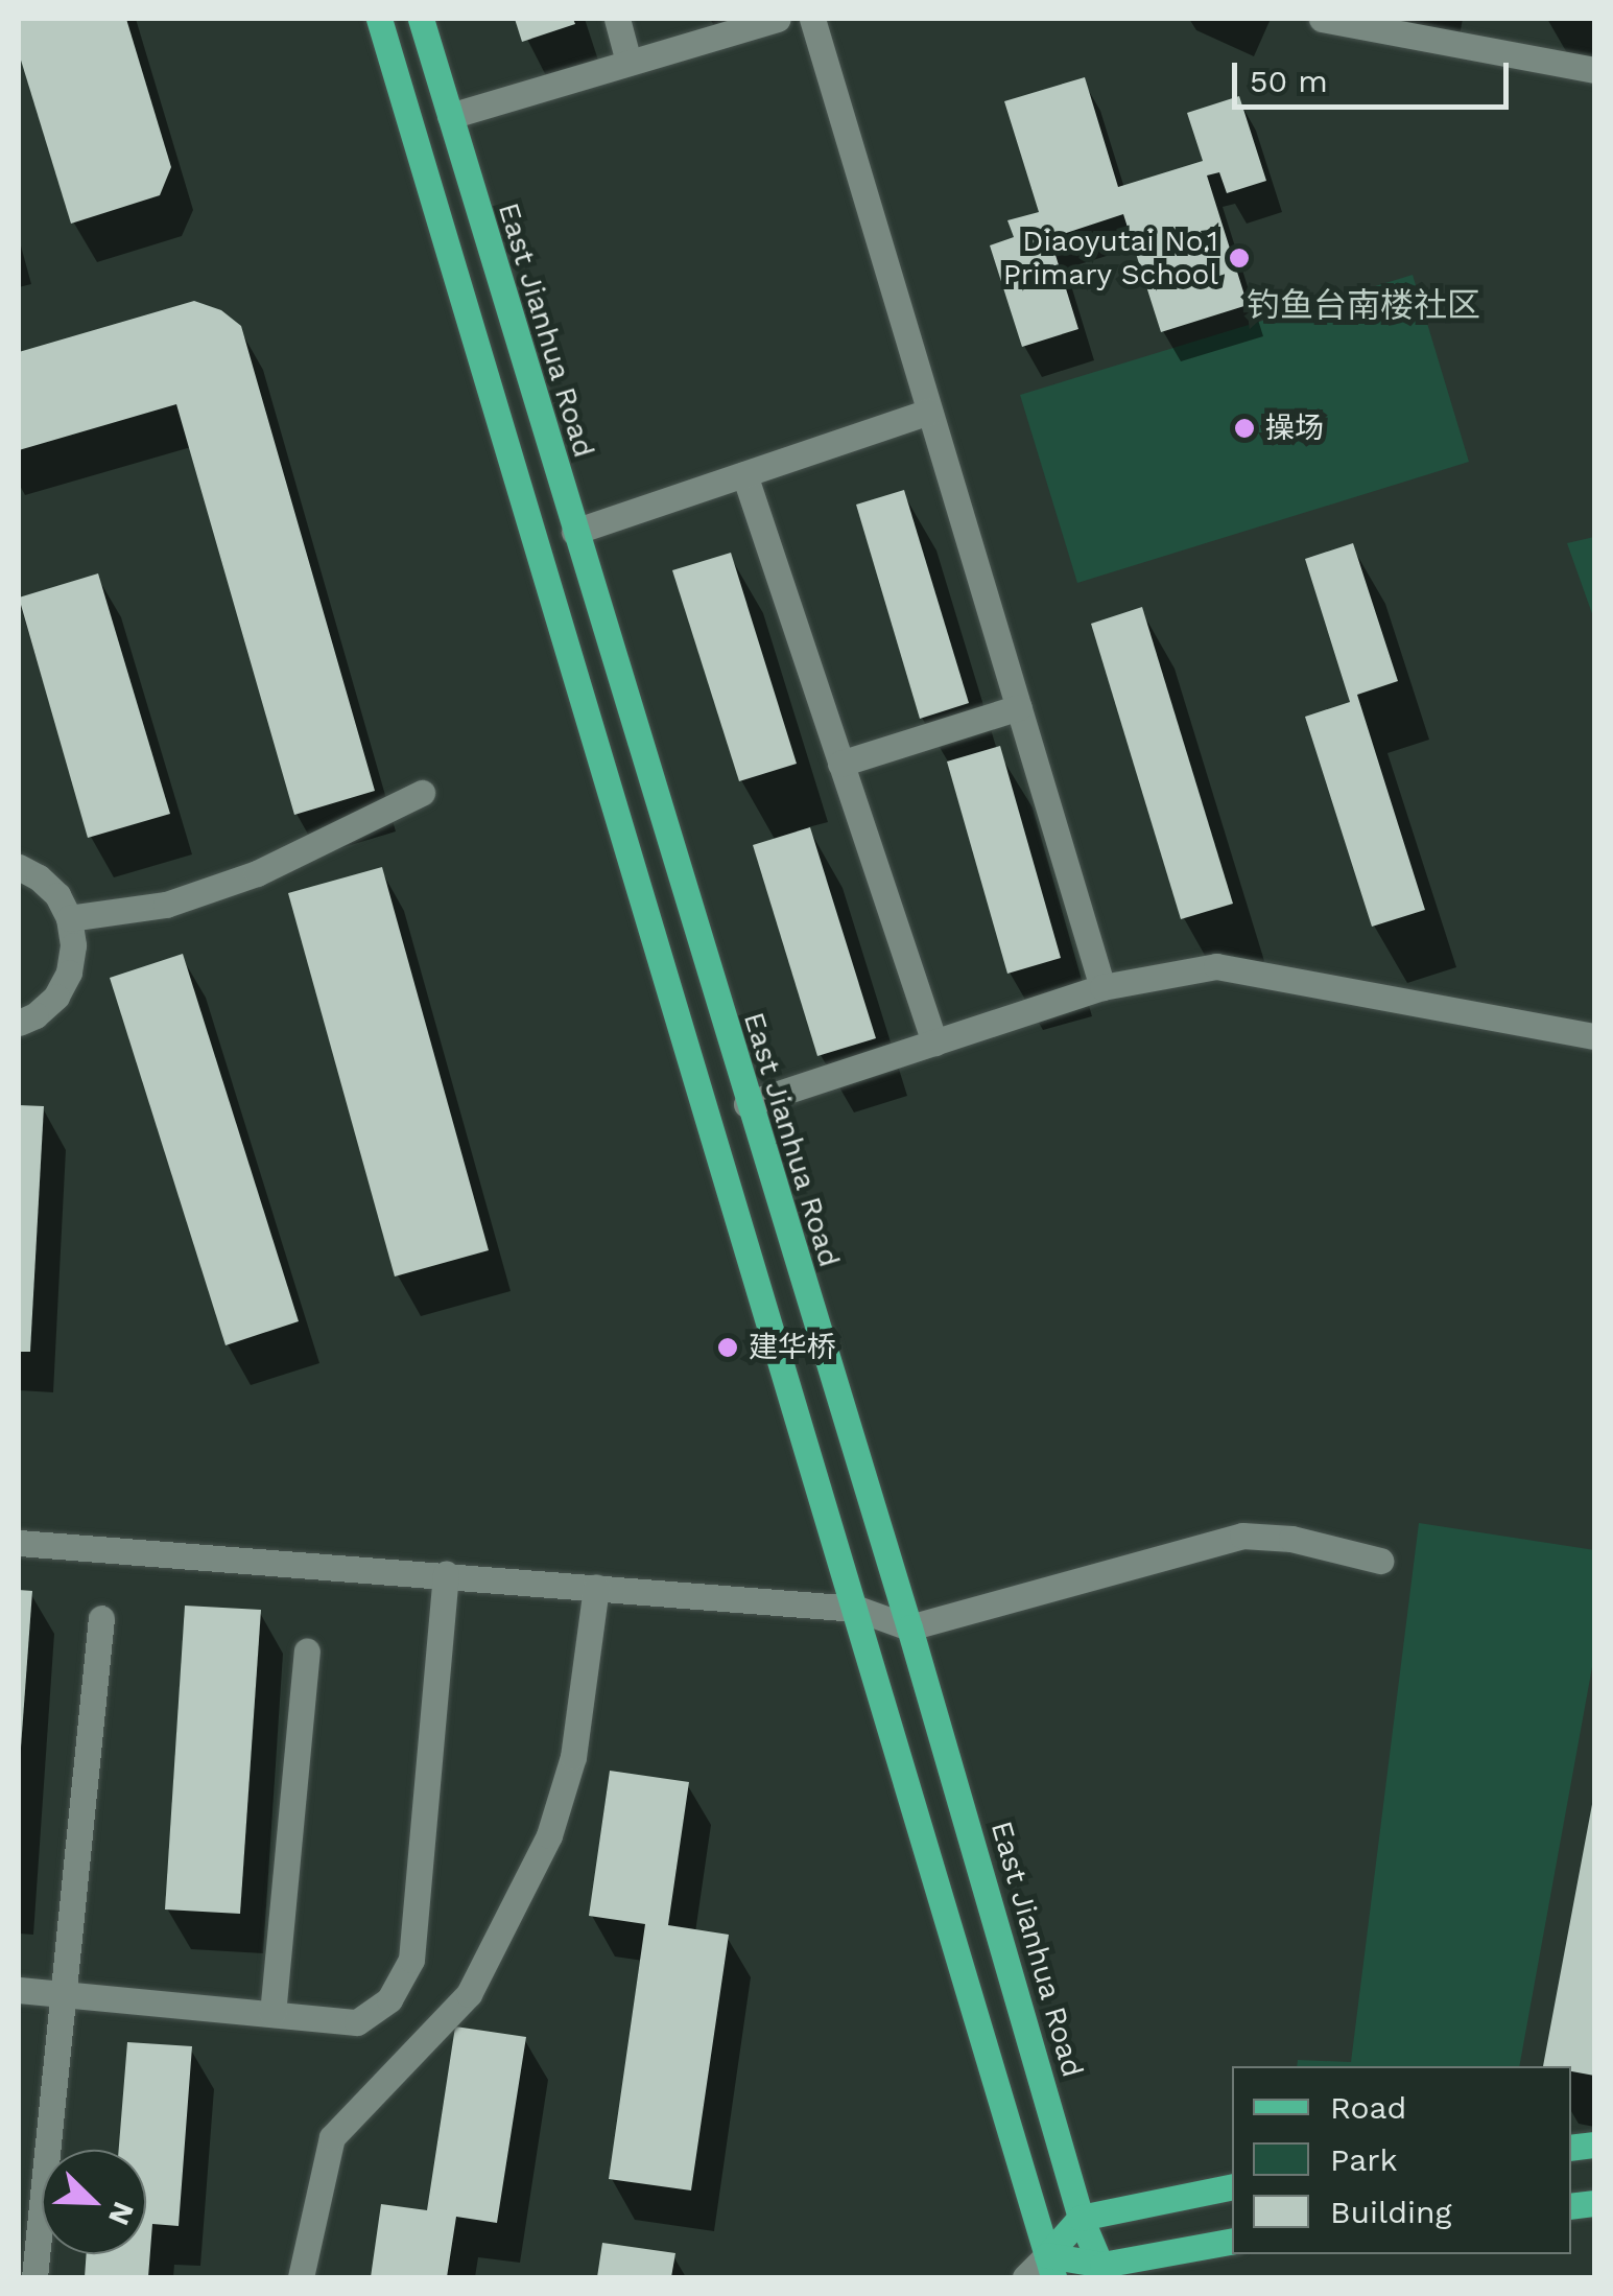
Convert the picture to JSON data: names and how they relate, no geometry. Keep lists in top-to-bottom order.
{
  "streets": {
    "main road": ["East Jianhua Road"]
  },
  "districts": ["钓鱼台南楼社区"],
  "places": ["Diaoyutai No.1 Primary School", "操场", "建华桥"],
  "legend": ["Road", "Park", "Building"],
  "scale_bar": "50 m",
  "north": "bottom right"
}
